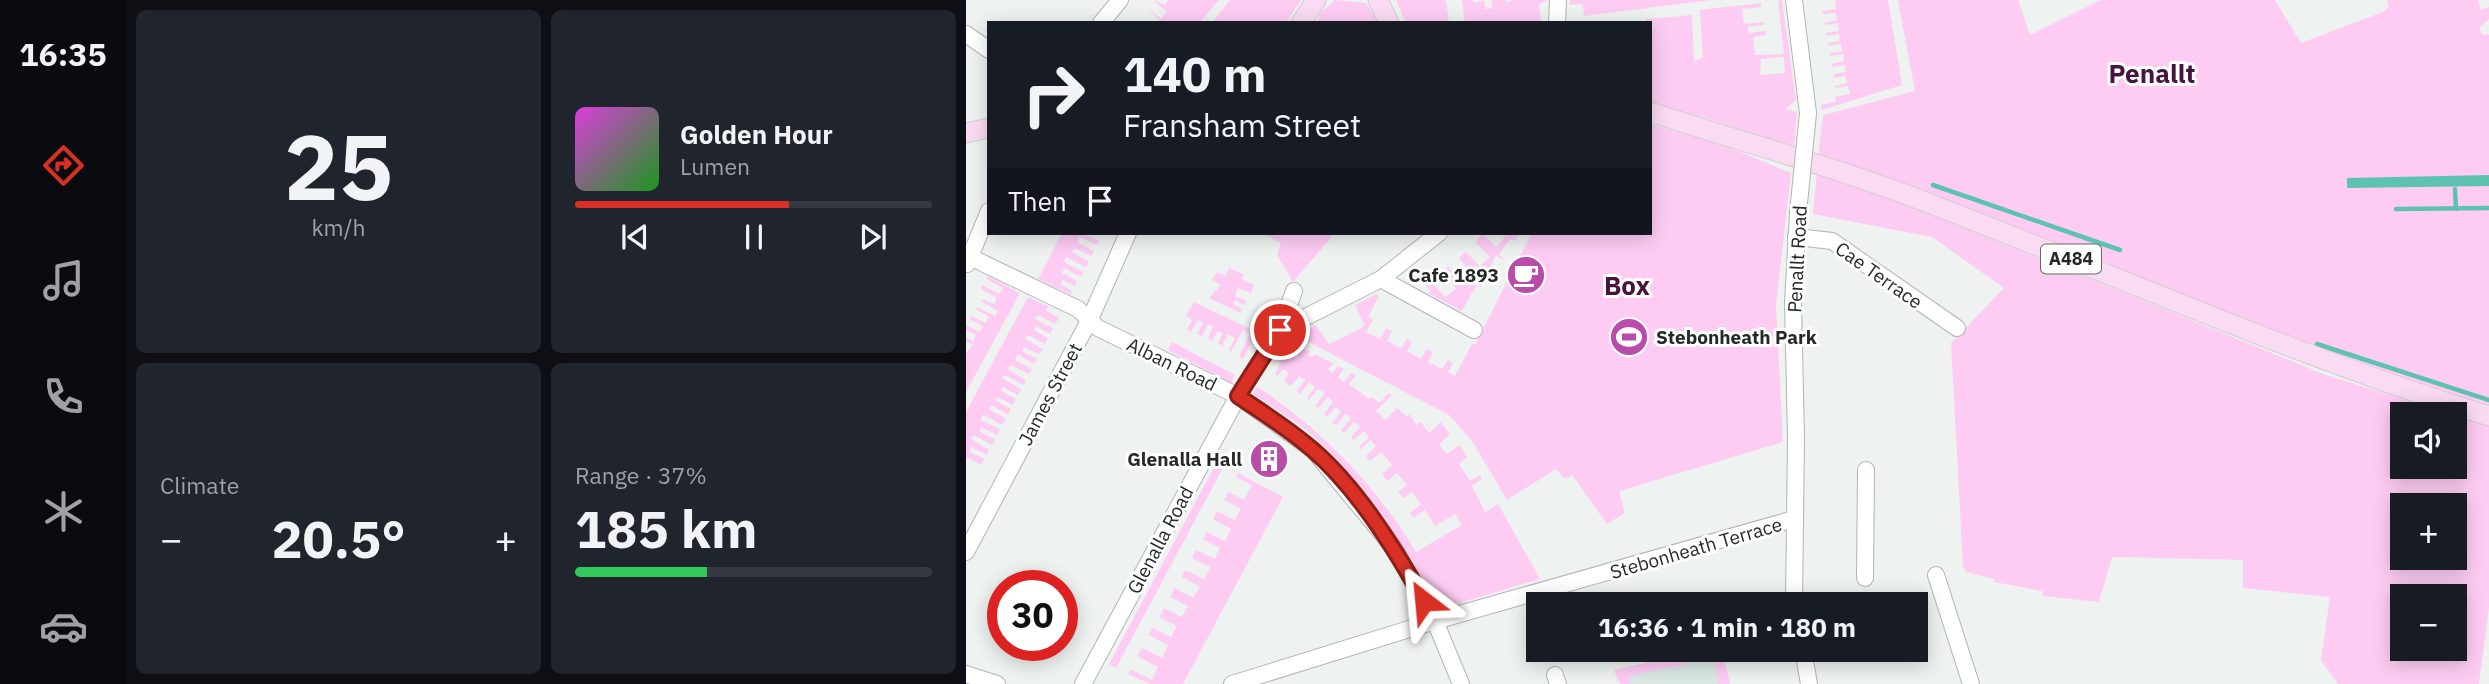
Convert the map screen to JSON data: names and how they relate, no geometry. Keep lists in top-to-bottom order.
{
  "streets": {
    "main road": ["A484"],
    "street": [
      "Penallt Road",
      "Cae Terrace",
      "Alban Road",
      "James Street",
      "Glenalla Road",
      "Stebonheath Terrace"
    ]
  },
  "crossings": [
    ["Penallt Road", "Cae Terrace"],
    ["Penallt Road", "Stebonheath Terrace"],
    ["Alban Road", "James Street"],
    ["Alban Road", "Glenalla Road"],
    ["Alban Road", "Stebonheath Terrace"]
  ],
  "districts": ["Penallt", "Box"],
  "places": {
    "cafe": ["Cafe 1893"],
    "sports": ["Stebonheath Park"],
    "building": ["Glenalla Hall"]
  },
  "page": {
    "tabs": "16:35",
    "tile": [
      ["25", "km/h"],
      "Climate",
      ["Range · 37%", "185 km"]
    ],
    "turn": ["140 m", "Fransham Street"],
    "song": ["Golden Hour", "Lumen"],
    "then": "Then",
    "map_buttons": ["+", "−"],
    "heat": ["−", "20.5°", "+"],
    "limit": "30",
    "trip": "16:36 · 1 min · 180 m"
  }
}
